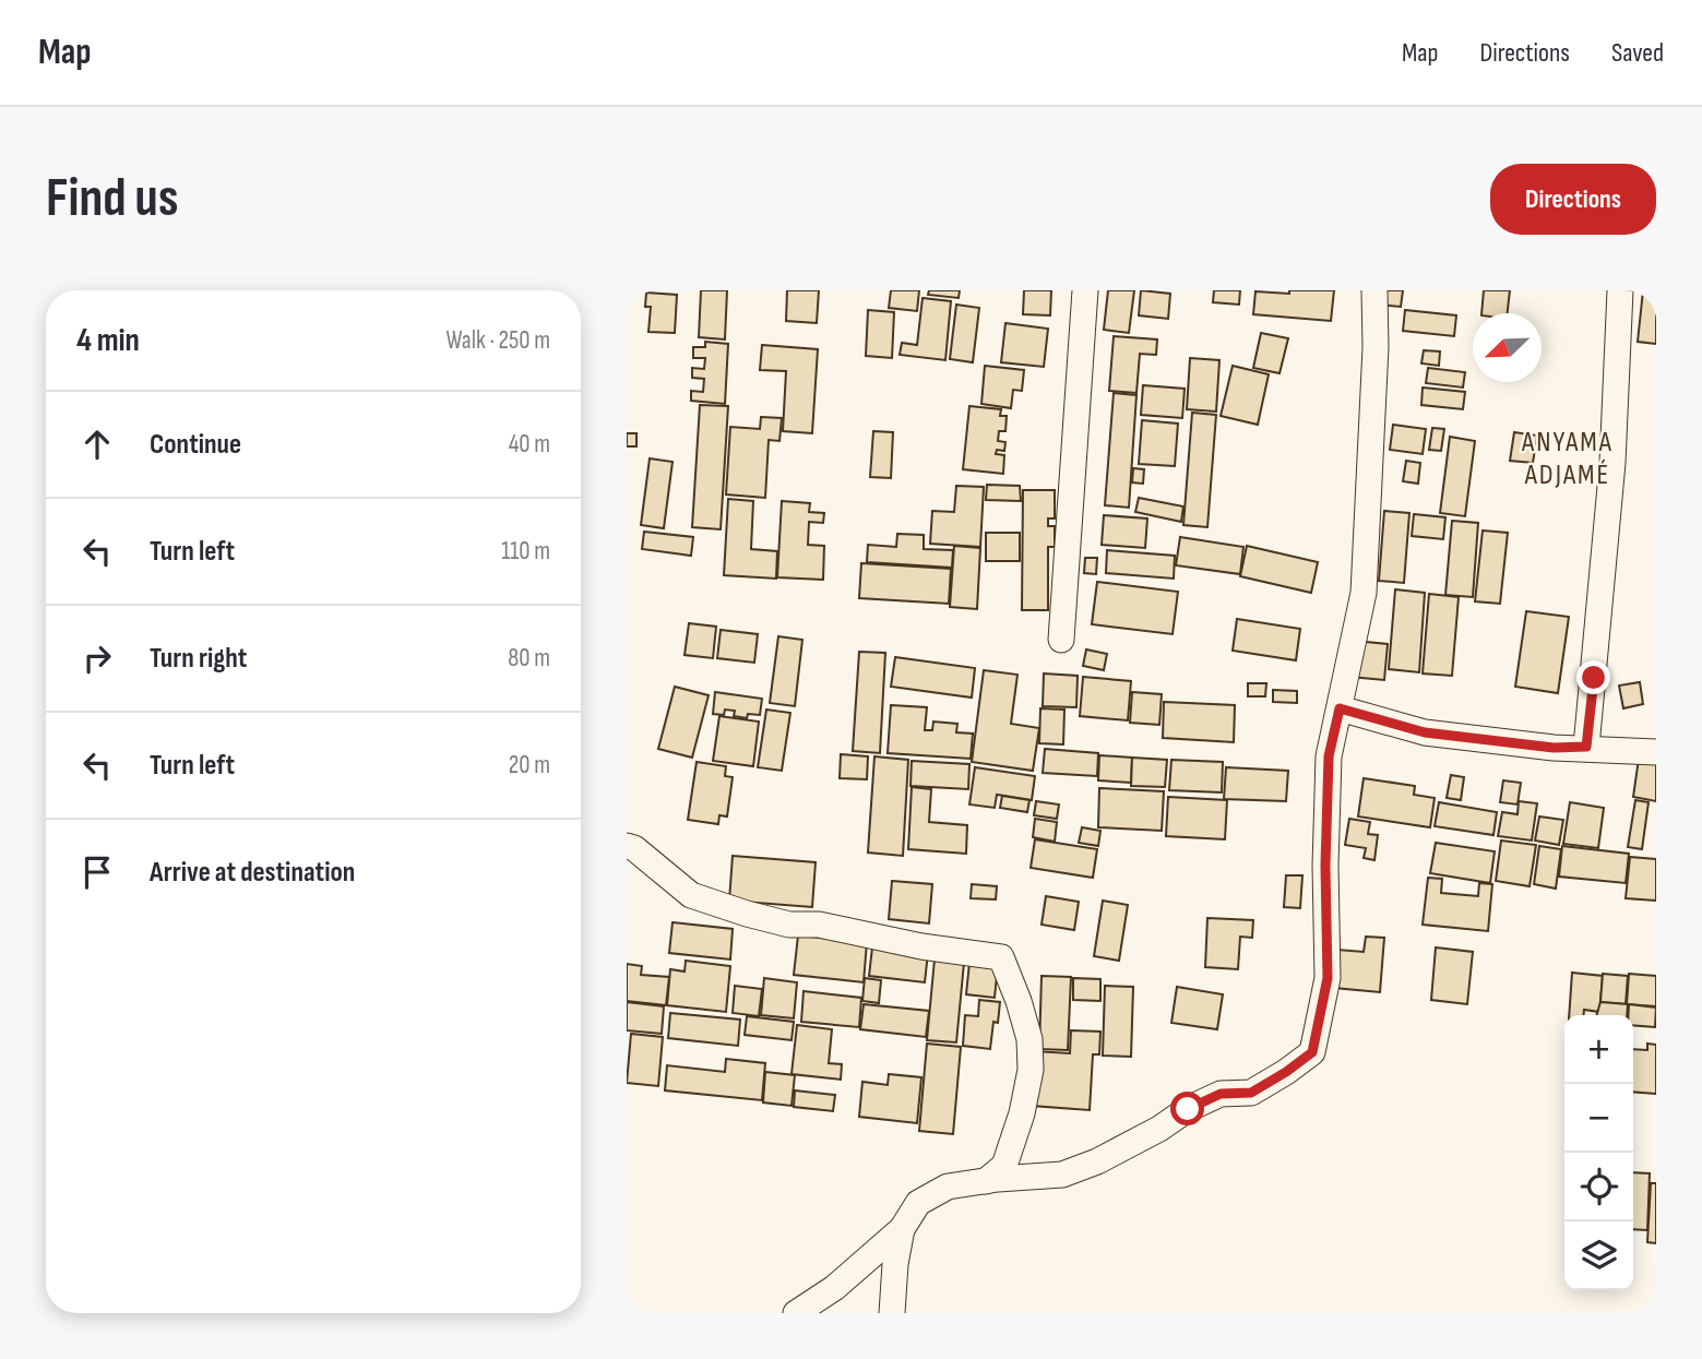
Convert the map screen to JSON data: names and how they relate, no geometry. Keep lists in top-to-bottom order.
{
  "districts": ["ANYAMA ADJAMÉ"],
  "north": "bottom left",
  "page": {
    "header": "Map",
    "nav": ["Map", "Directions", "Saved"],
    "buttons": "Directions",
    "title": "Find us",
    "heading": ["4 min", "Walk · 250 m"],
    "list": [
      ["Continue", "40 m"],
      ["Turn left", "110 m"],
      ["Turn right", "80 m"],
      ["Turn left", "20 m"],
      "Arrive at destination"
    ],
    "map_buttons": ["+", "−"]
  }
}
